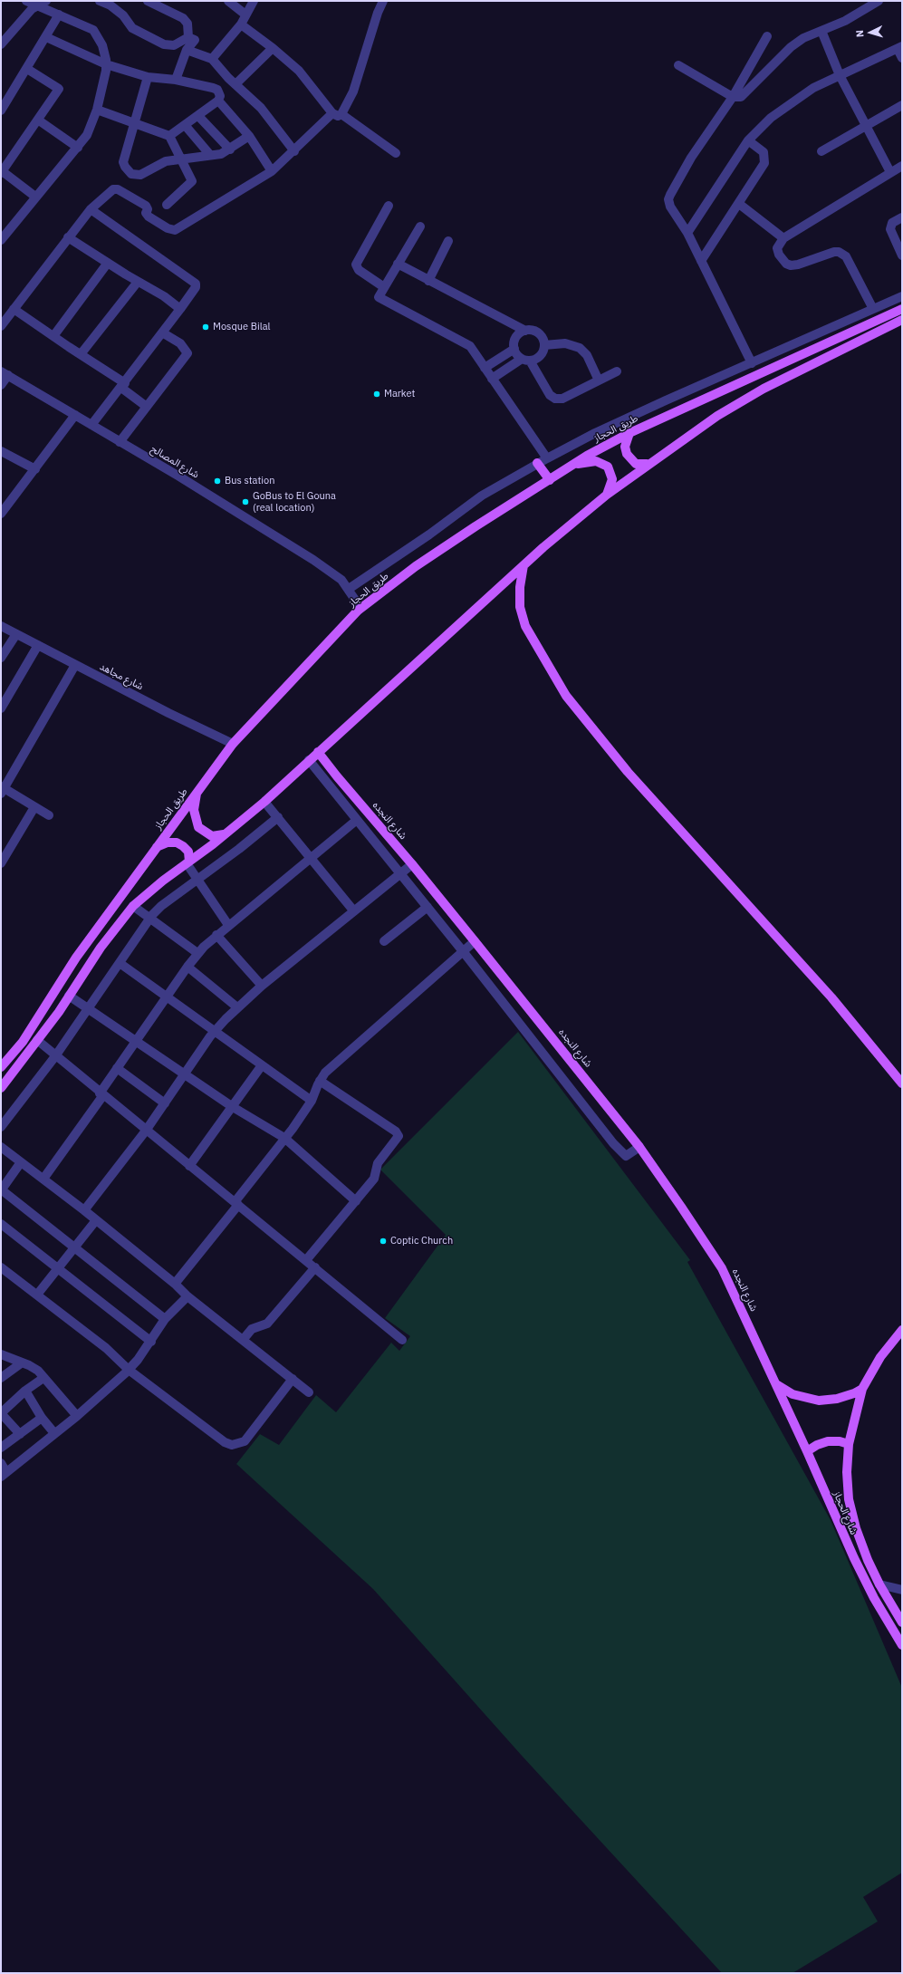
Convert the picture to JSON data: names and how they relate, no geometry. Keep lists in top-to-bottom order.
{
  "streets": {
    "main road": ["طريق الحجاز", "شارع النجده", "شارع الحجاز"],
    "street": ["شارع المصالح", "شارع مجاهد"]
  },
  "crossings": [
    ["طريق الحجاز", "شارع المصالح"],
    ["طريق الحجاز", "شارع مجاهد"],
    ["شارع النجده", "شارع الحجاز"]
  ],
  "places": [
    "Mosque Bilal",
    "Market",
    "Bus station",
    "GoBus to El Gouna (real location)",
    "Coptic Church"
  ],
  "north": "left"
}
